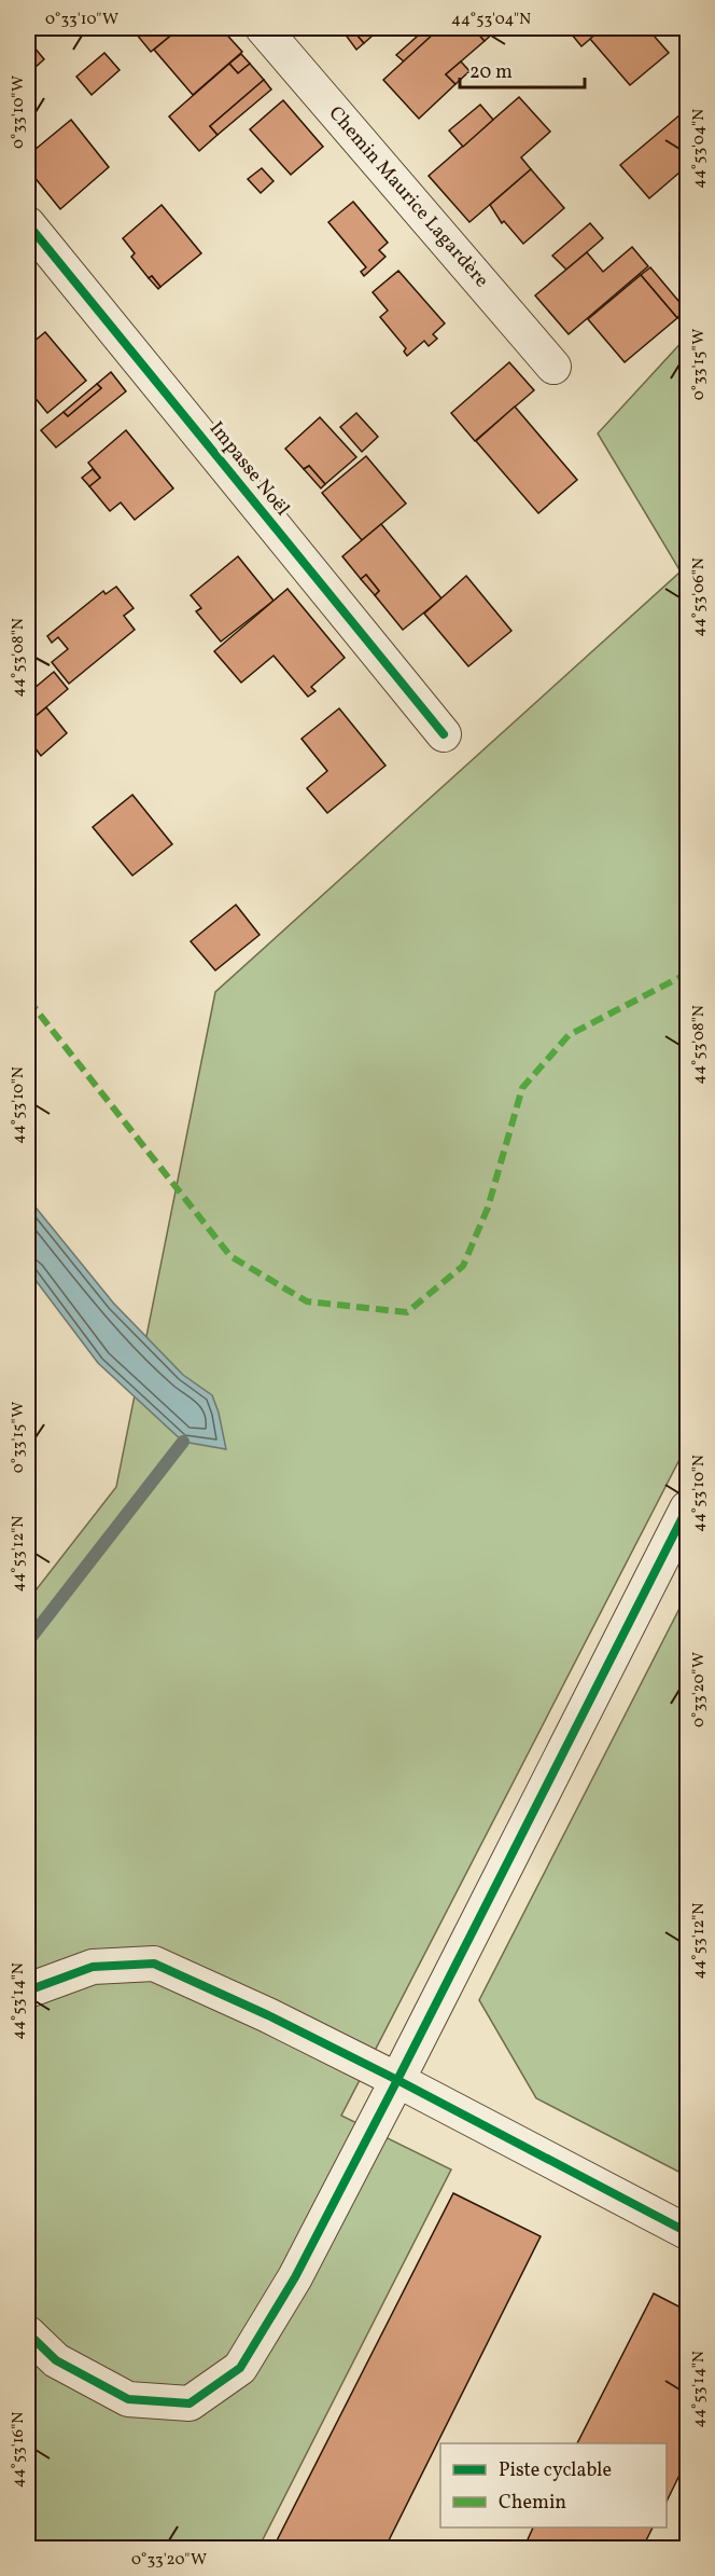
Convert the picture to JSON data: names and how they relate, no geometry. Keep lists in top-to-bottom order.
{
  "streets": {
    "street": ["Chemin Maurice Lagardère", "Impasse Noël"]
  },
  "legend": ["Piste cyclable", "Chemin"],
  "scale_bar": "20 m",
  "coordinates": [
    "0°33'10\"W",
    "44°53'04\"N",
    "0°33'15\"W",
    "44°53'06\"N",
    "44°53'08\"N",
    "44°53'10\"N",
    "44°53'12\"N",
    "0°33'20\"W",
    "44°53'14\"N",
    "44°53'16\"N"
  ]
}
